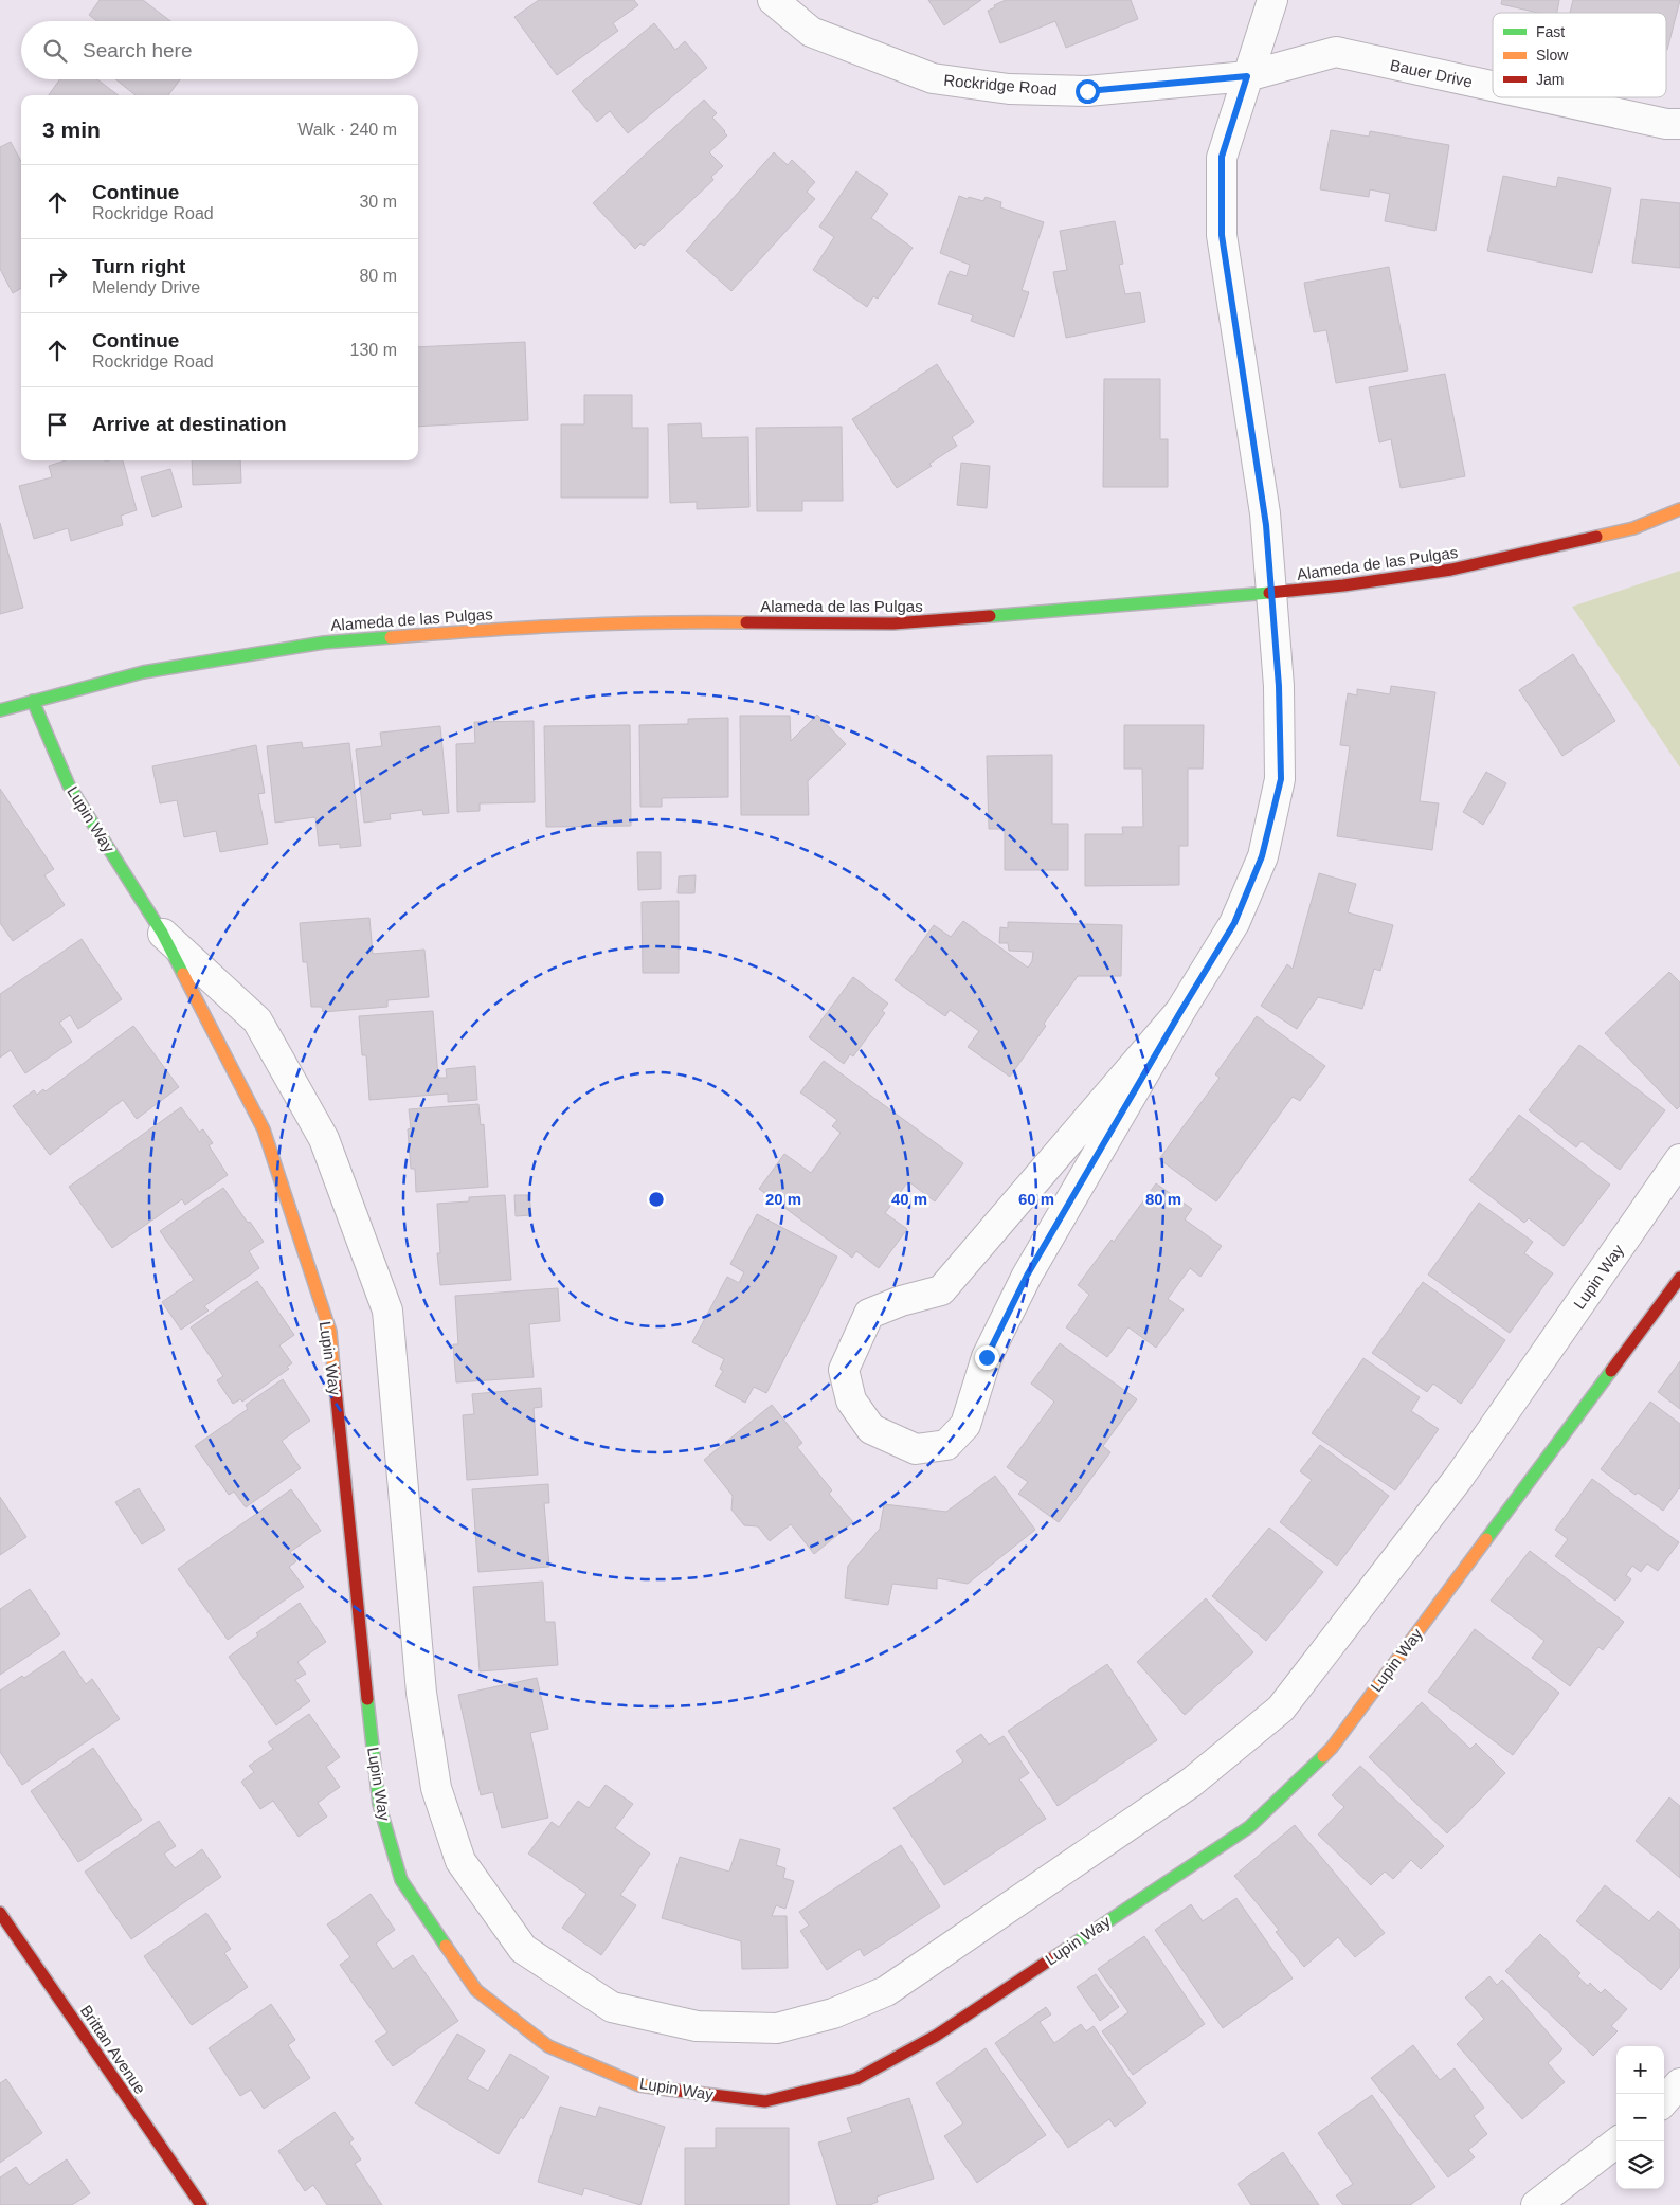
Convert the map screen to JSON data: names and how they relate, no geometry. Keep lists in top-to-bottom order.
{
  "streets": {
    "street": [
      "Bauer Drive",
      "Rockridge Road",
      "Alameda de las Pulgas",
      "Lupin Way",
      "Brittan Avenue"
    ]
  },
  "crossings": [
    ["Bauer Drive", "Rockridge Road"],
    ["Alameda de las Pulgas", "Lupin Way"]
  ],
  "legend": ["Fast", "Slow", "Jam"],
  "page": {
    "search": "Search here",
    "heading": ["3 min", "Walk · 240 m"],
    "list": [
      ["Continue", "Rockridge Road", "30 m"],
      ["Turn right", "Melendy Drive", "80 m"],
      ["Continue", "Rockridge Road", "130 m"],
      "Arrive at destination"
    ],
    "map_buttons": ["+", "−"]
  },
  "rings": [
    "20 m",
    "40 m",
    "60 m",
    "80 m"
  ]
}
